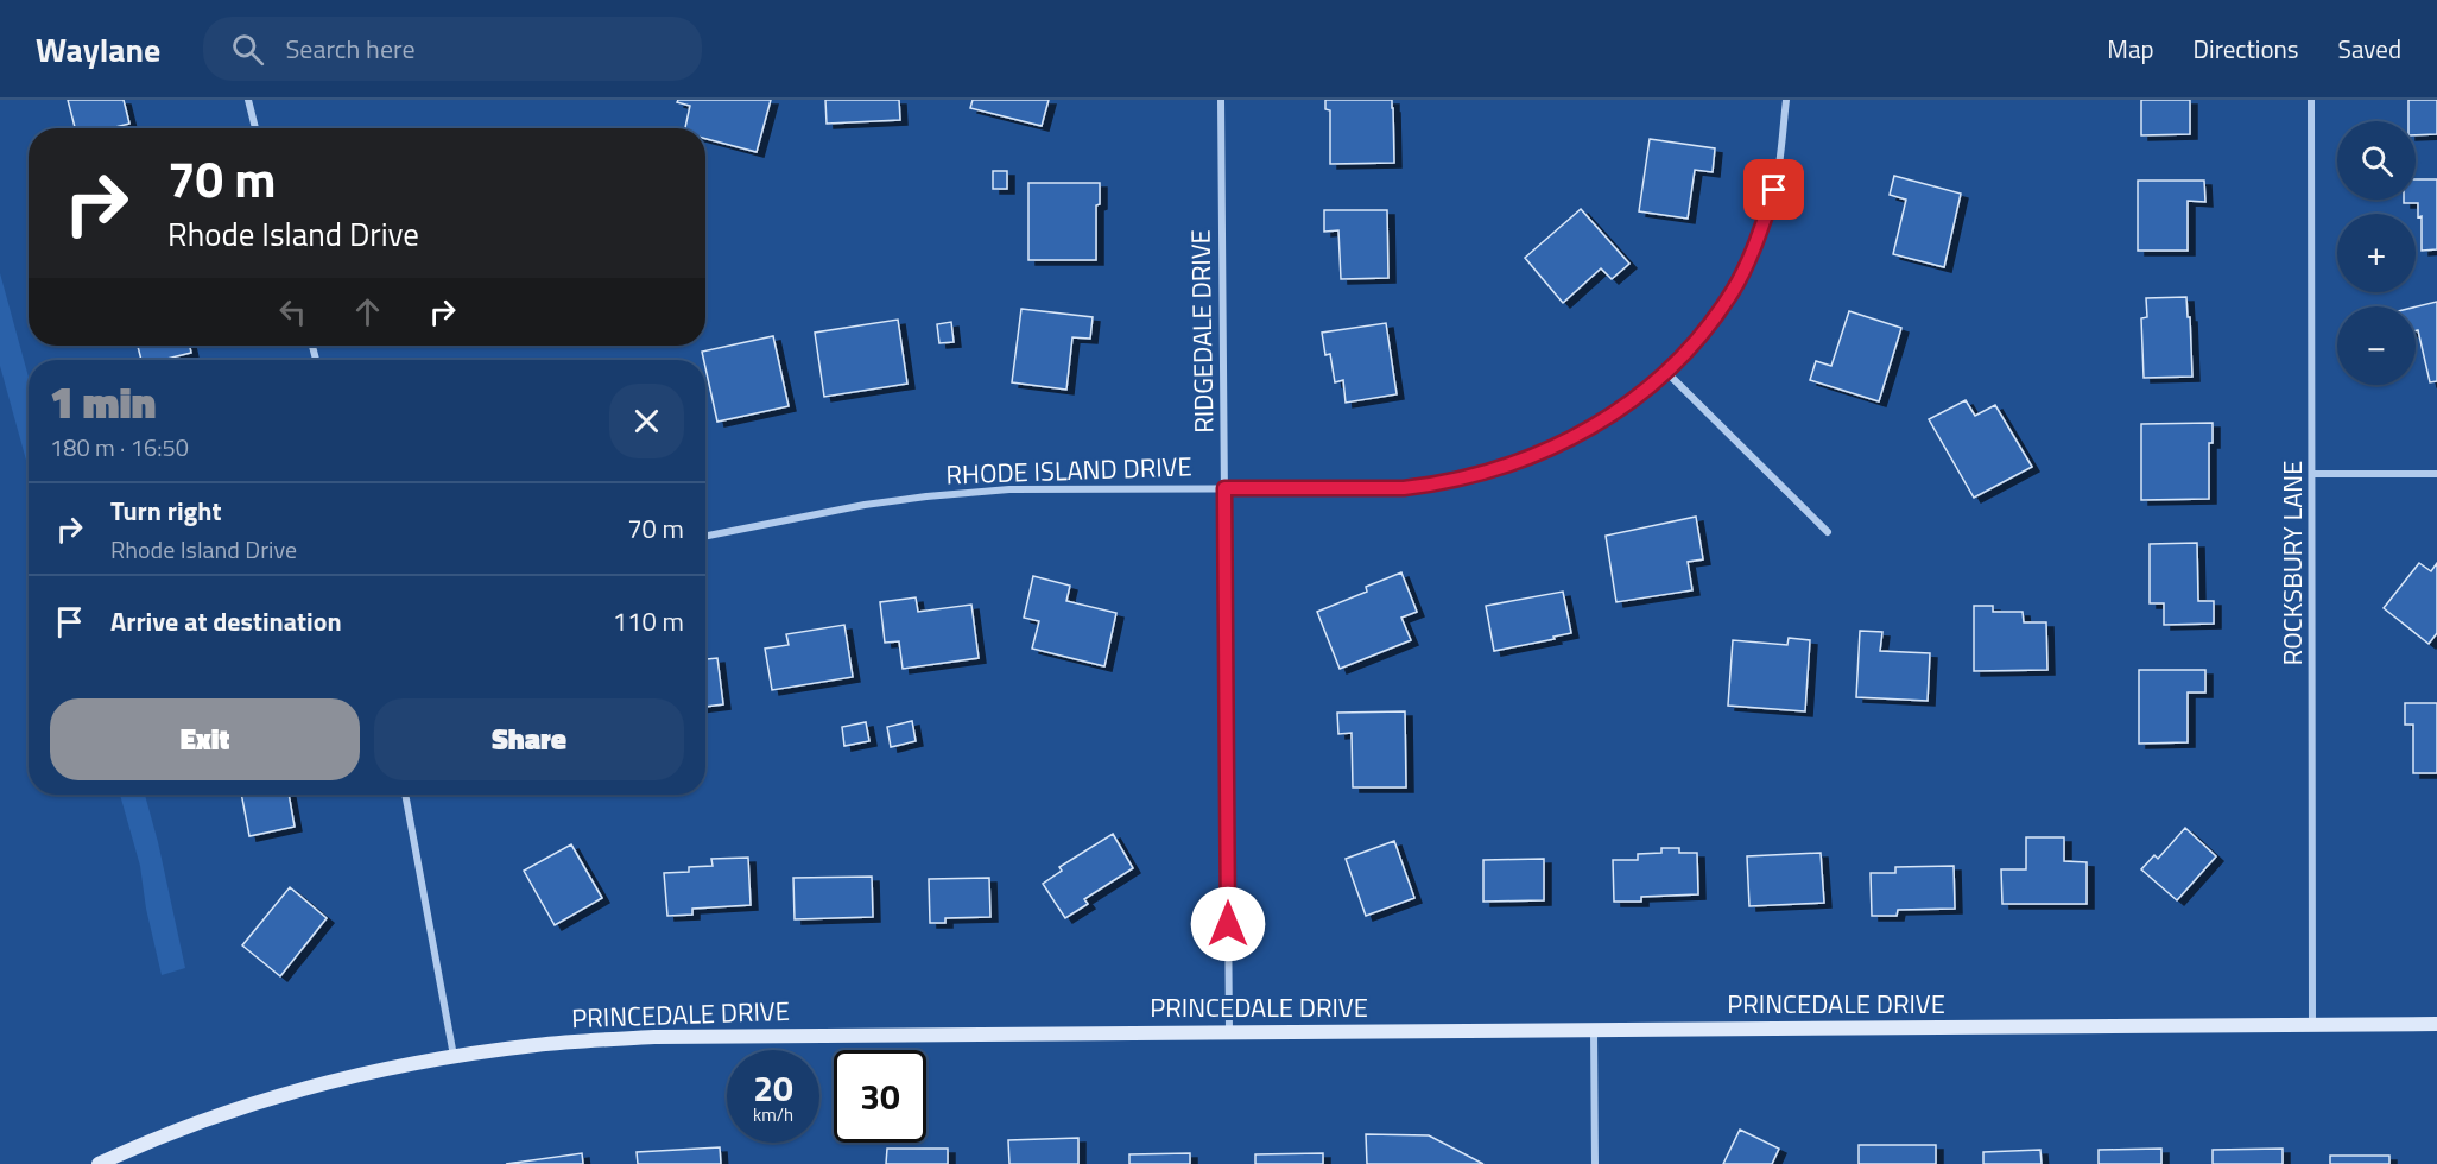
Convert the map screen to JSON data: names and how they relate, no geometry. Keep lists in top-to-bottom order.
{
  "streets": {
    "street": [
      "RIDGEDALE DRIVE",
      "RHODE ISLAND DRIVE",
      "ROCKSBURY LANE",
      "PRINCEDALE DRIVE"
    ]
  },
  "crossings": [
    ["RIDGEDALE DRIVE", "RHODE ISLAND DRIVE"],
    ["RIDGEDALE DRIVE", "PRINCEDALE DRIVE"],
    ["ROCKSBURY LANE", "PRINCEDALE DRIVE"]
  ],
  "page": {
    "header": "Waylane",
    "search": "Search here",
    "nav": ["Map", "Directions", "Saved"],
    "map_buttons": ["+", "−"],
    "turn": ["70 m", "Rhode Island Drive"],
    "heading": ["1 min", "180 m · 16:50"],
    "list": [
      {
        "name": "Turn right",
        "note": "Rhode Island Drive",
        "value": "70 m"
      },
      {
        "name": "Arrive at destination",
        "value": "110 m"
      }
    ],
    "buttons": ["Exit", "Share"],
    "speed": "20 km/h",
    "limit": "30"
  }
}
